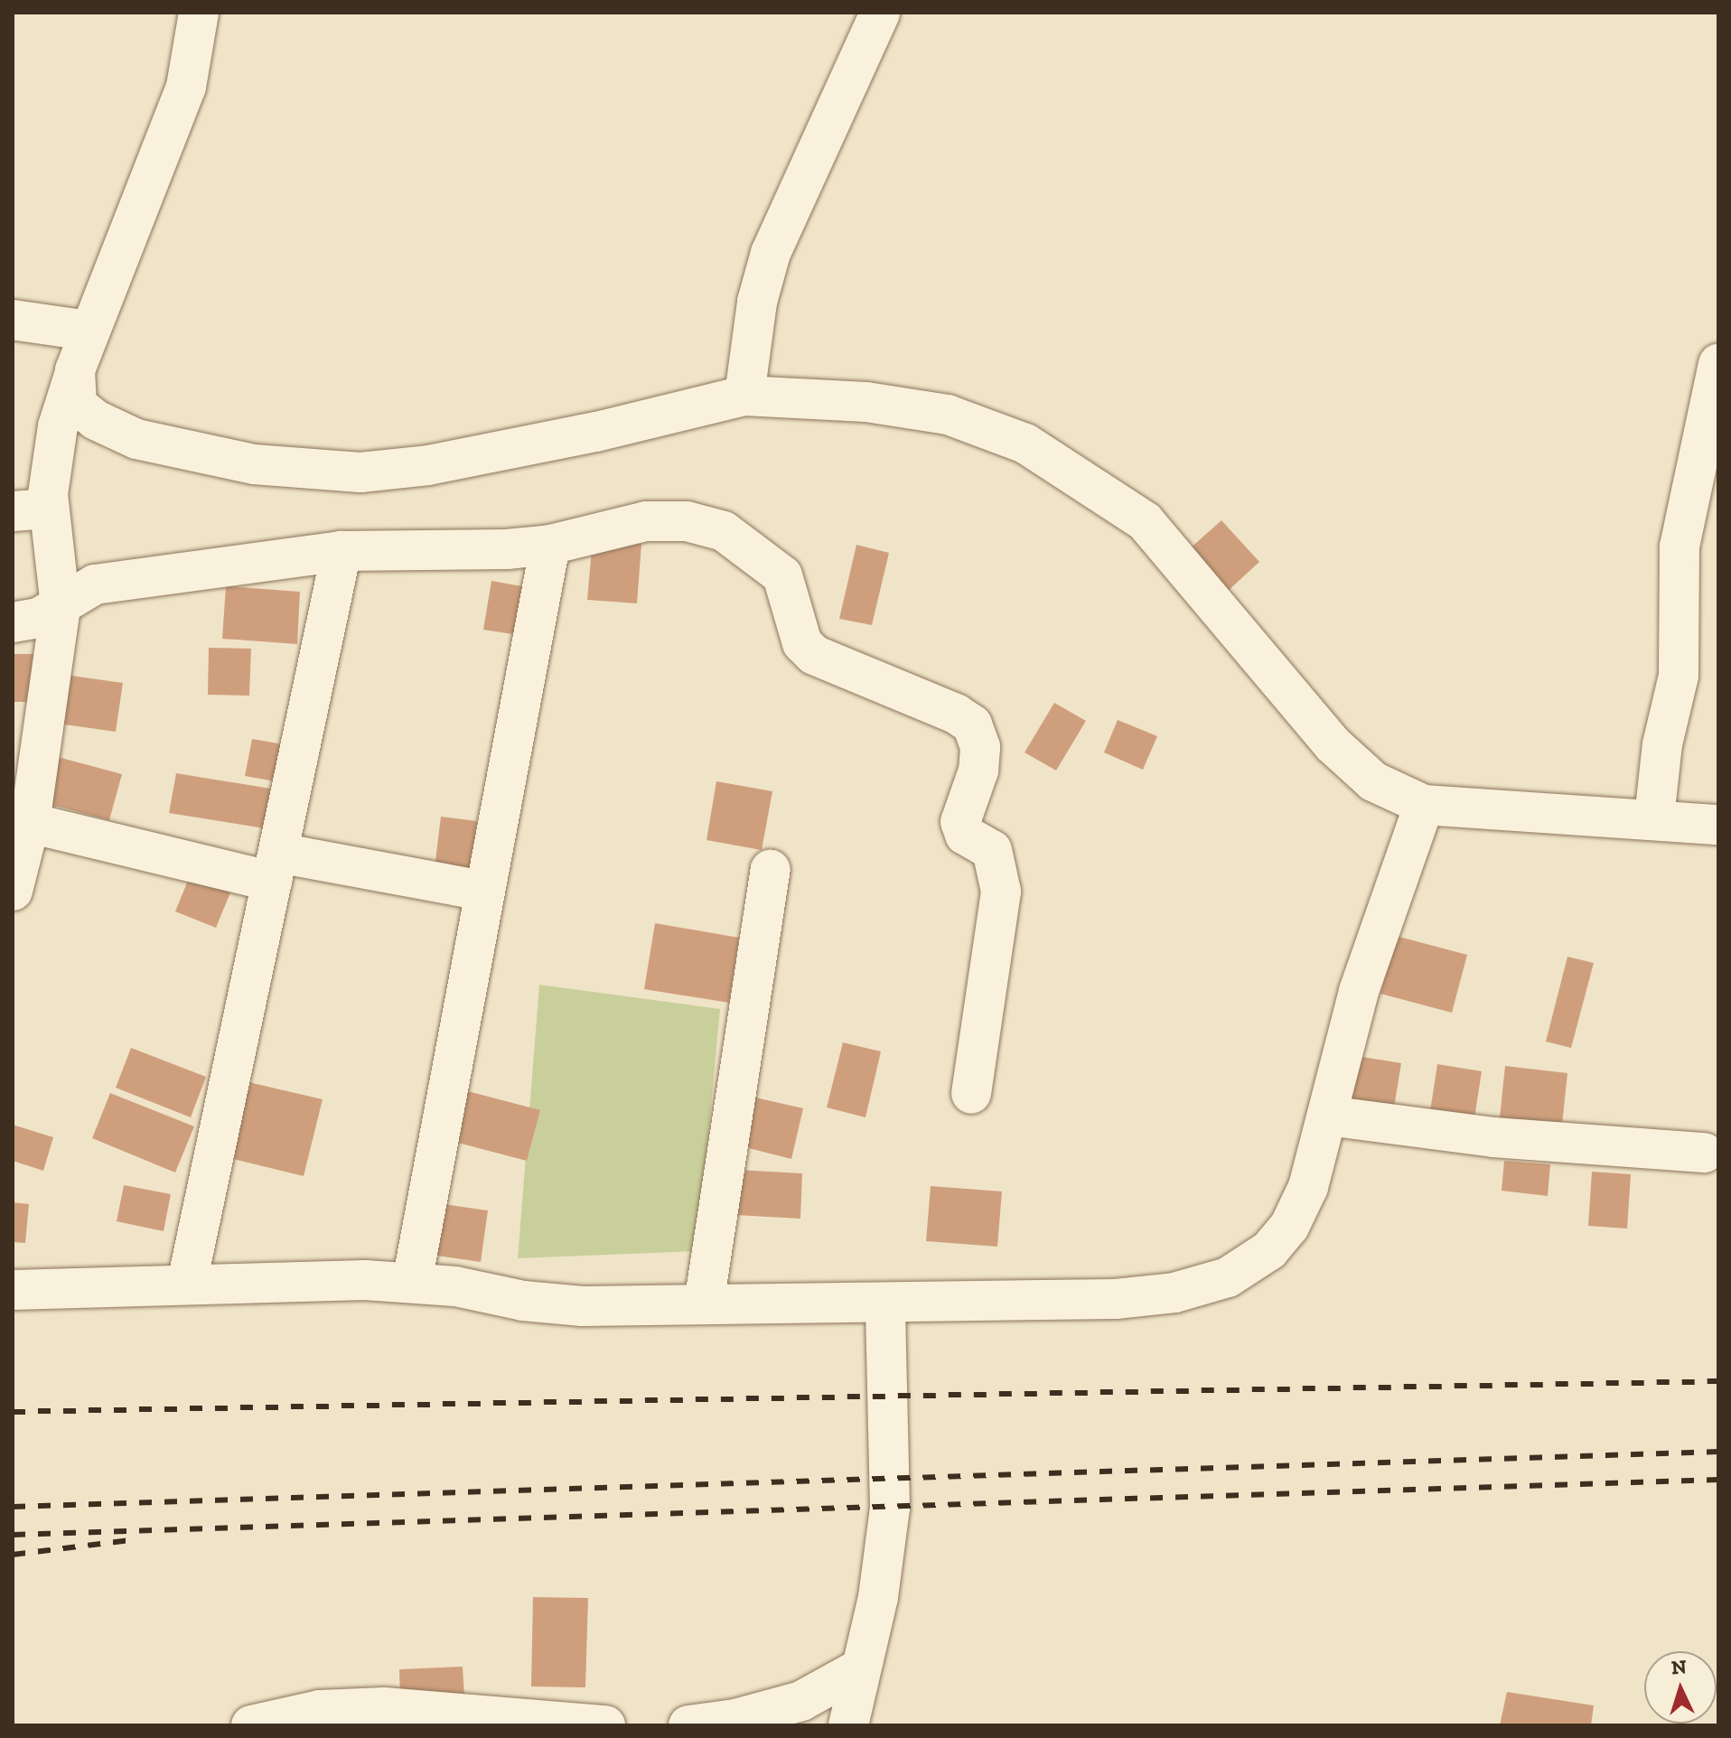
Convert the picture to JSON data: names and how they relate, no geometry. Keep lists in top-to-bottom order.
{
  "north": "top"
}
